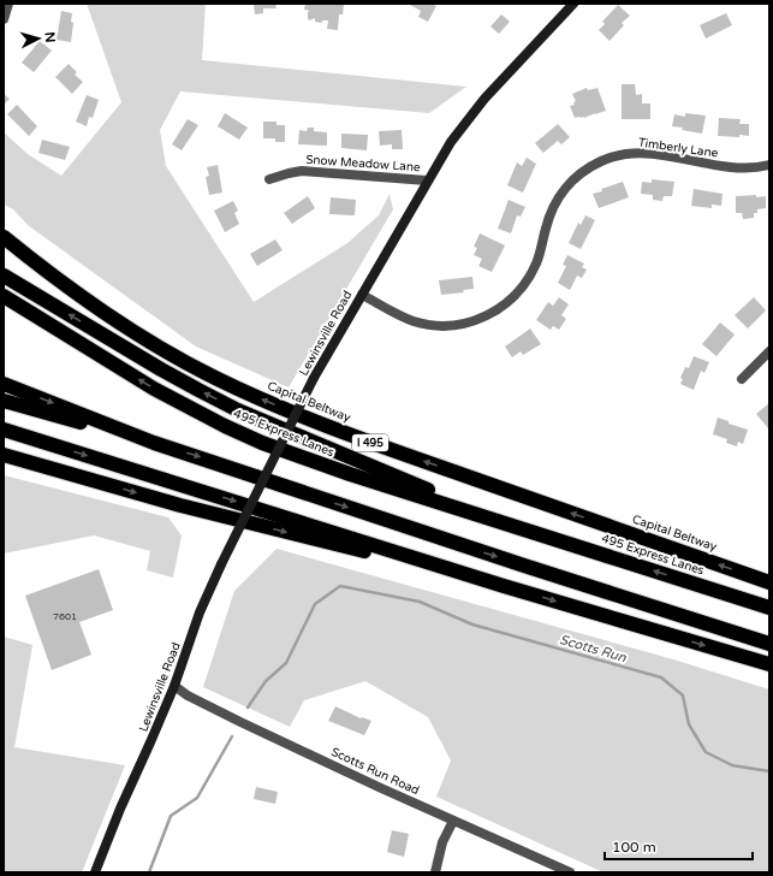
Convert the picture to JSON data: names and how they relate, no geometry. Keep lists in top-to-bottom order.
{
  "streets": {
    "highway": ["Capital Beltway", "495 Express Lanes", "I 495"],
    "main road": ["Lewinsville Road"],
    "street": ["Timberly Lane", "Snow Meadow Lane", "Scotts Run Road"]
  },
  "crossings": [
    ["Timberly Lane", "Lewinsville Road"],
    ["Snow Meadow Lane", "Lewinsville Road"],
    ["Lewinsville Road", "Scotts Run Road"]
  ],
  "water": ["Scotts Run"],
  "house_numbers": ["7601"],
  "scale_bar": "100 m",
  "north": "right"
}
